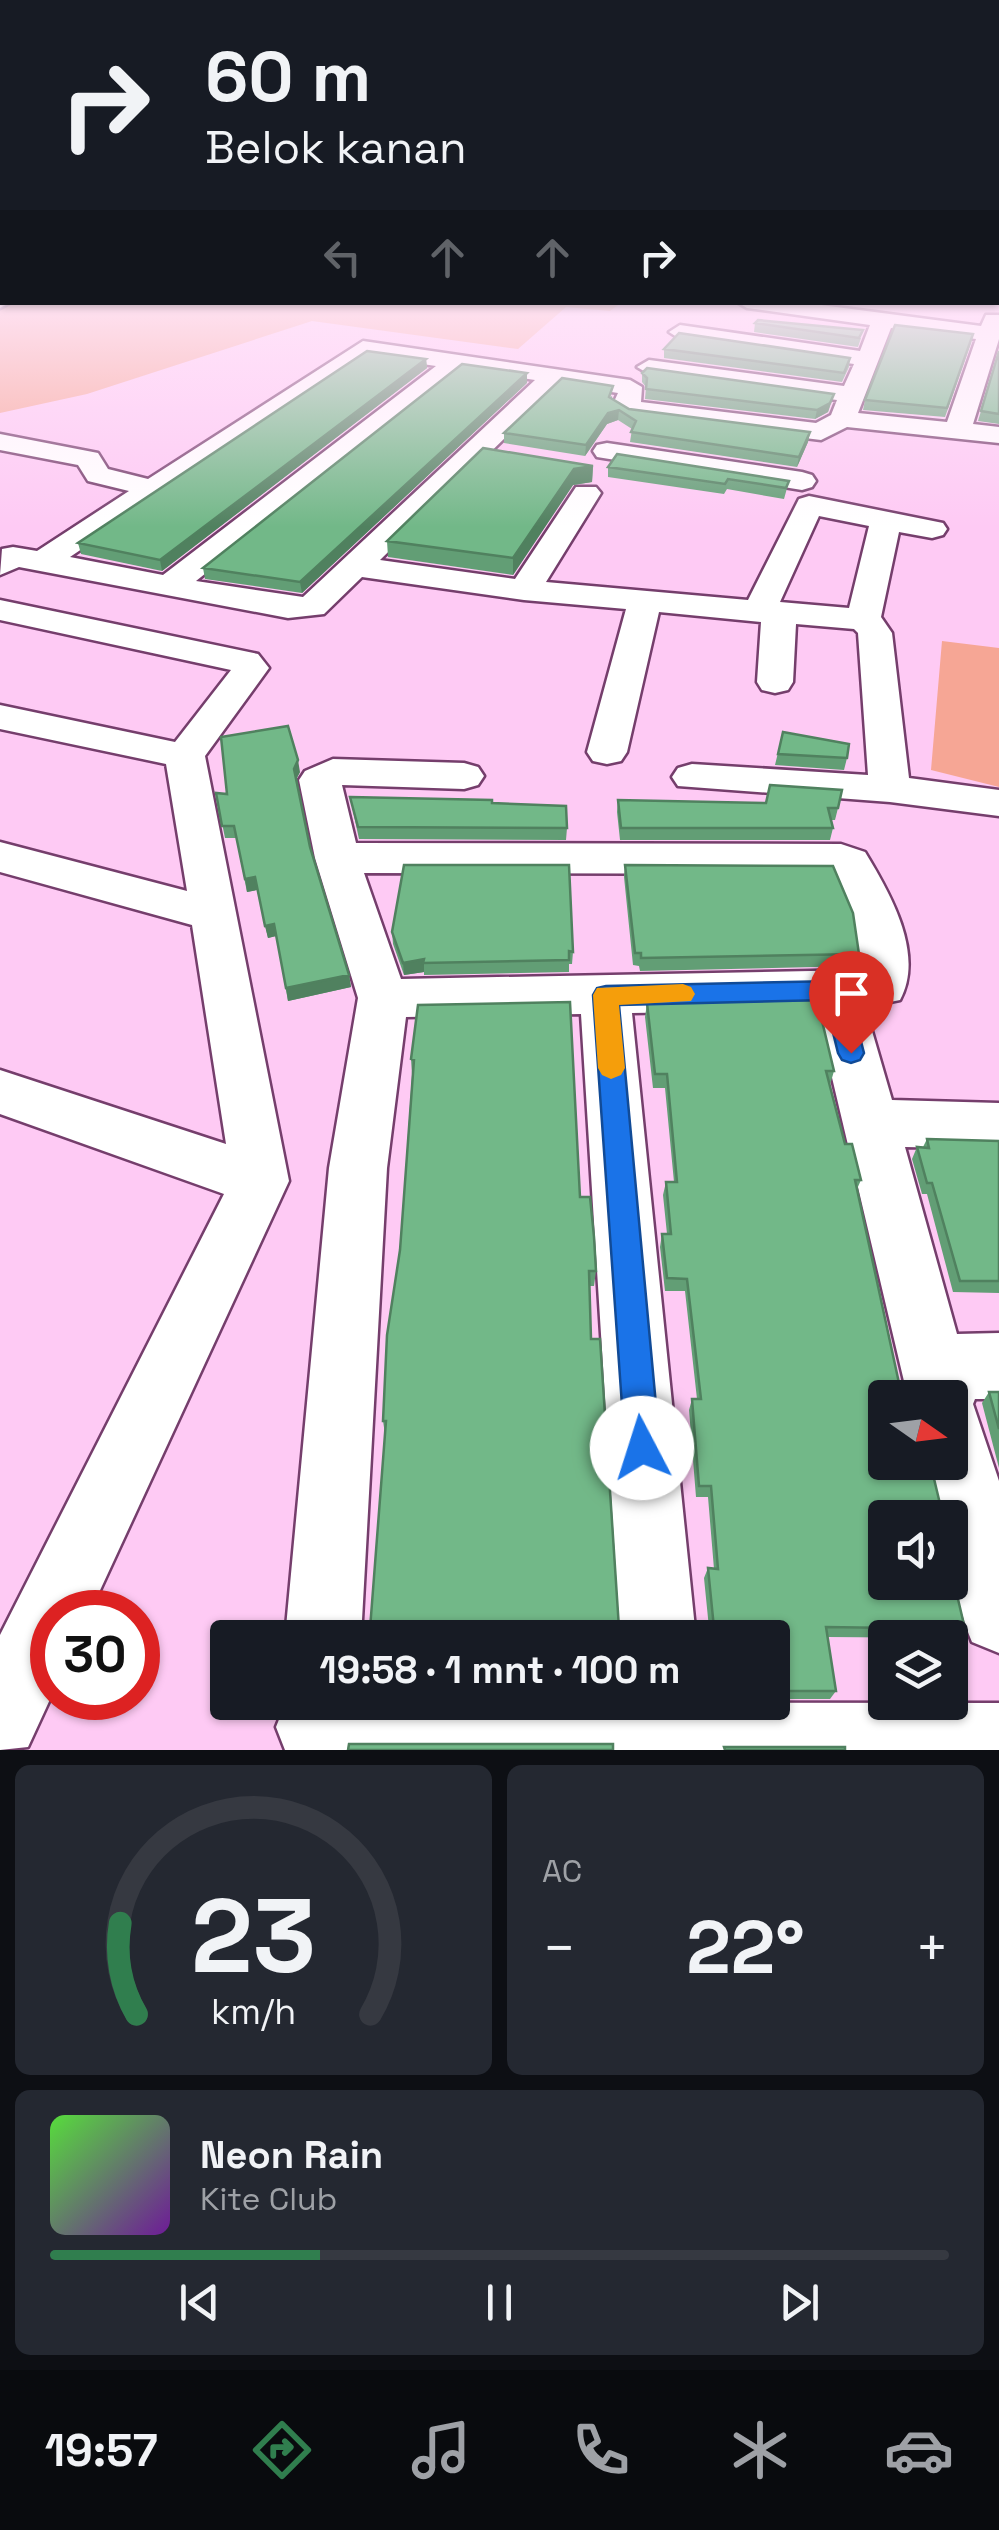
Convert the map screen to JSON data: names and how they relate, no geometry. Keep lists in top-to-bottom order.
{
  "north": "right",
  "page": {
    "turn": ["60 m", "Belok kanan"],
    "limit": "30",
    "trip": "19:58 · 1 mnt · 100 m",
    "tile": "AC",
    "heat": ["−", "22°", "+"],
    "song": ["Neon Rain", "Kite Club"],
    "tabs": "19:57",
    "gauge": ["23", "km/h"]
  }
}
